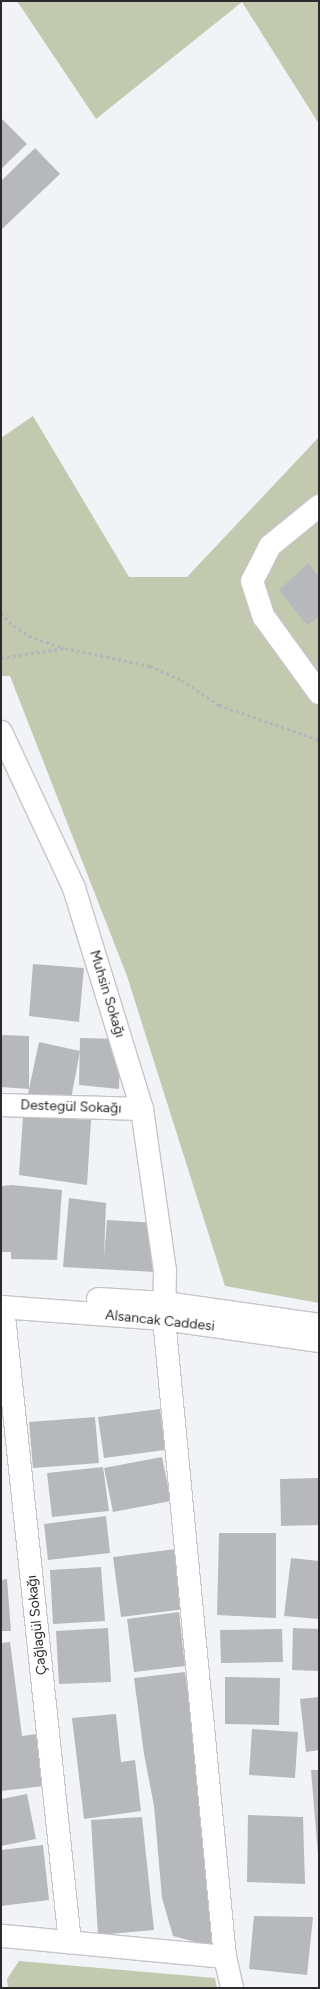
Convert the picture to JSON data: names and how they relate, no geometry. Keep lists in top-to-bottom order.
{
  "streets": {
    "street": [
      "Muhsin Sokağı",
      "Destegül Sokağı",
      "Alsancak Caddesi",
      "Çağlagül Sokağı"
    ]
  },
  "crossings": [
    ["Muhsin Sokağı", "Destegül Sokağı"],
    ["Muhsin Sokağı", "Alsancak Caddesi"],
    ["Alsancak Caddesi", "Çağlagül Sokağı"]
  ]
}
